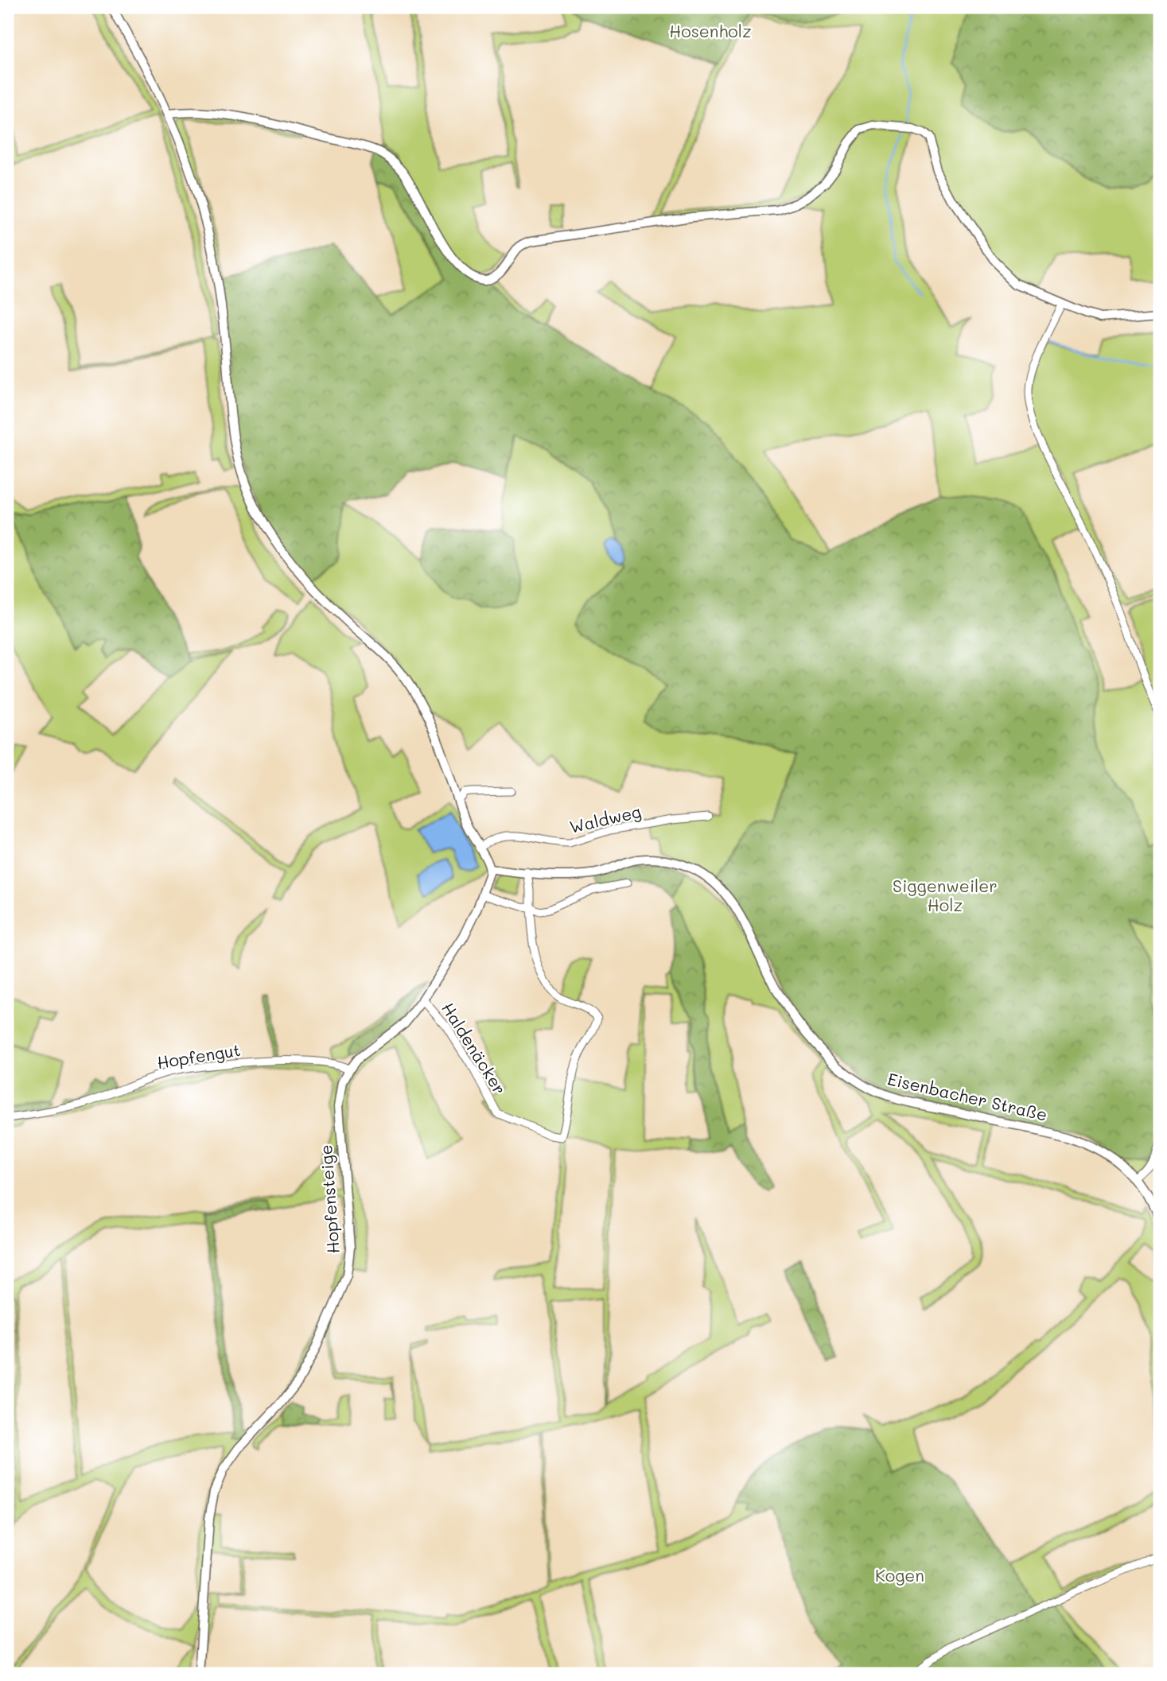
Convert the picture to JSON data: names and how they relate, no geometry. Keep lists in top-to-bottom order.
{
  "streets": {
    "street": [
      "Waldweg",
      "Haldenäcker",
      "Hopfengut",
      "Eisenbacher Straße",
      "Hopfensteige"
    ]
  },
  "crossings": [
    ["Haldenäcker", "Hopfensteige"],
    ["Hopfengut", "Hopfensteige"],
    ["Eisenbacher Straße", "Hopfensteige"]
  ],
  "parks": ["Hosenholz", "Siggenweiler Holz", "Kogen"]
}
